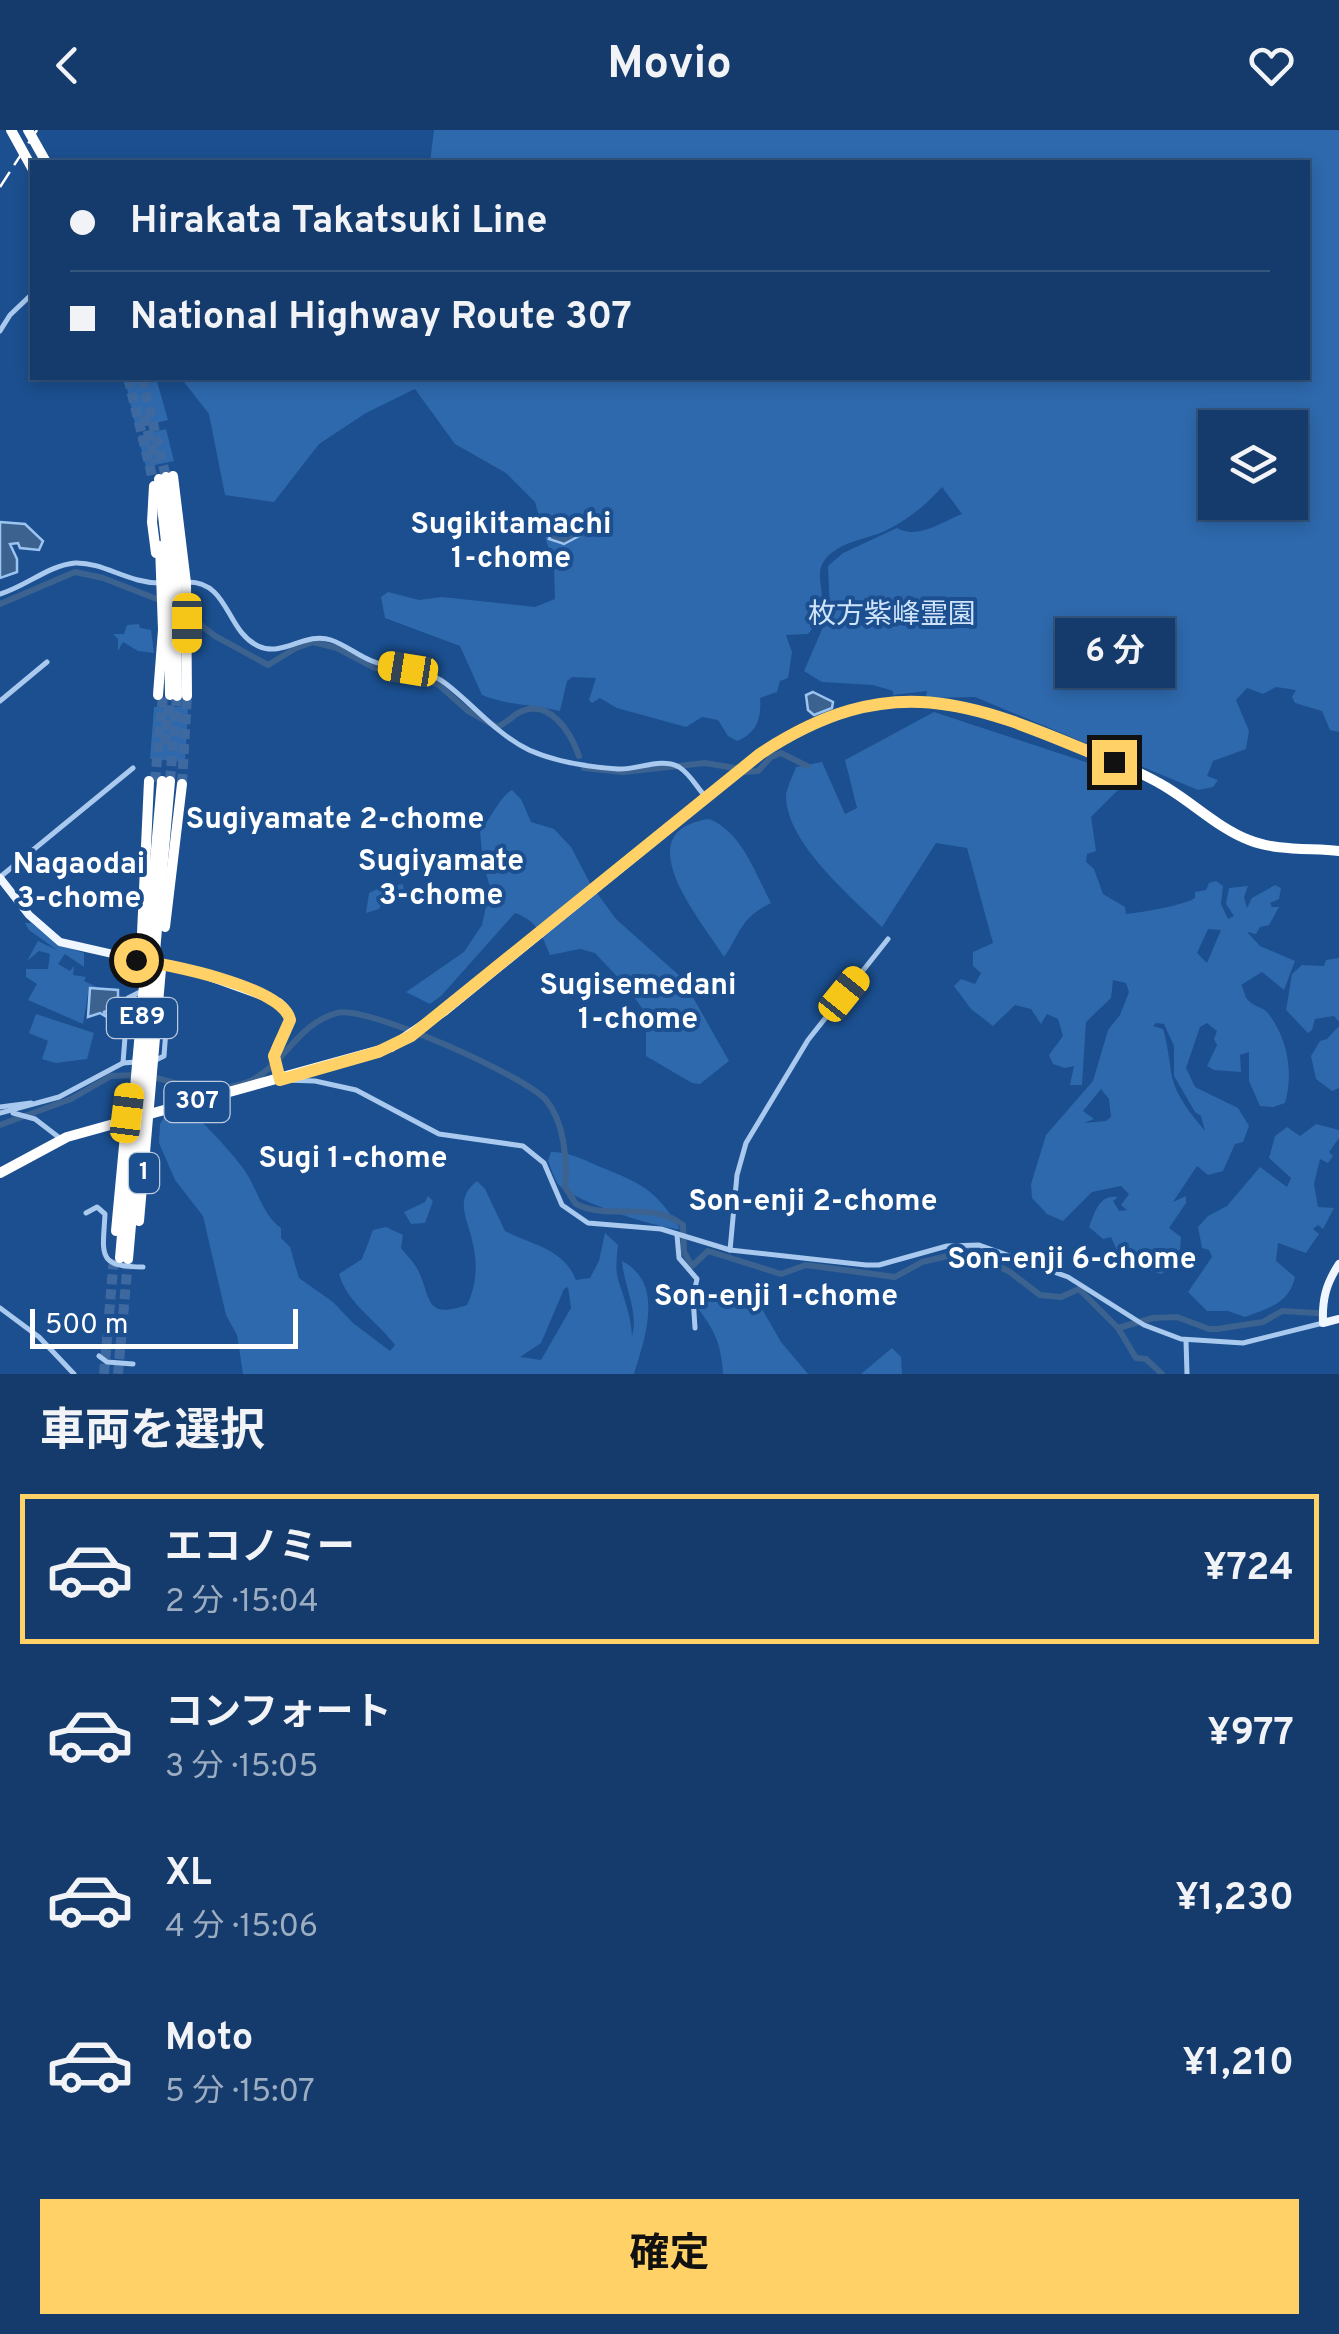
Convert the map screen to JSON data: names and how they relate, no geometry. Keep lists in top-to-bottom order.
{
  "streets": {
    "highway": ["E89", "307", "1"]
  },
  "crossings": [
    ["E89", "1"],
    ["307", "1"]
  ],
  "districts": [
    "Sugikitamachi 1-chome",
    "Sugiyamate 2-chome",
    "Sugiyamate 3-chome",
    "Nagaodai 3-chome",
    "Sugisemedani 1-chome",
    "Sugi 1-chome",
    "Son-enji 2-chome",
    "Son-enji 6-chome",
    "Son-enji 1-chome"
  ],
  "parks": ["枚方紫峰霊園"],
  "scale_bar": "500 m",
  "page": {
    "header": "Movio",
    "banner": ["Hirakata Takatsuki Line", "National Highway Route 307"],
    "bubble": "6 分",
    "scale": "500 m",
    "heading": "車両を選択",
    "list": [
      {
        "name": "エコノミー",
        "note": "2 分 · 15:04",
        "value": "¥724"
      },
      {
        "name": "コンフォート",
        "note": "3 分 · 15:05",
        "value": "¥977"
      },
      {
        "name": "XL",
        "note": "4 分 · 15:06",
        "value": "¥1,230"
      },
      {
        "name": "Moto",
        "note": "5 分 · 15:07",
        "value": "¥1,210"
      }
    ],
    "buttons": "確定"
  }
}
